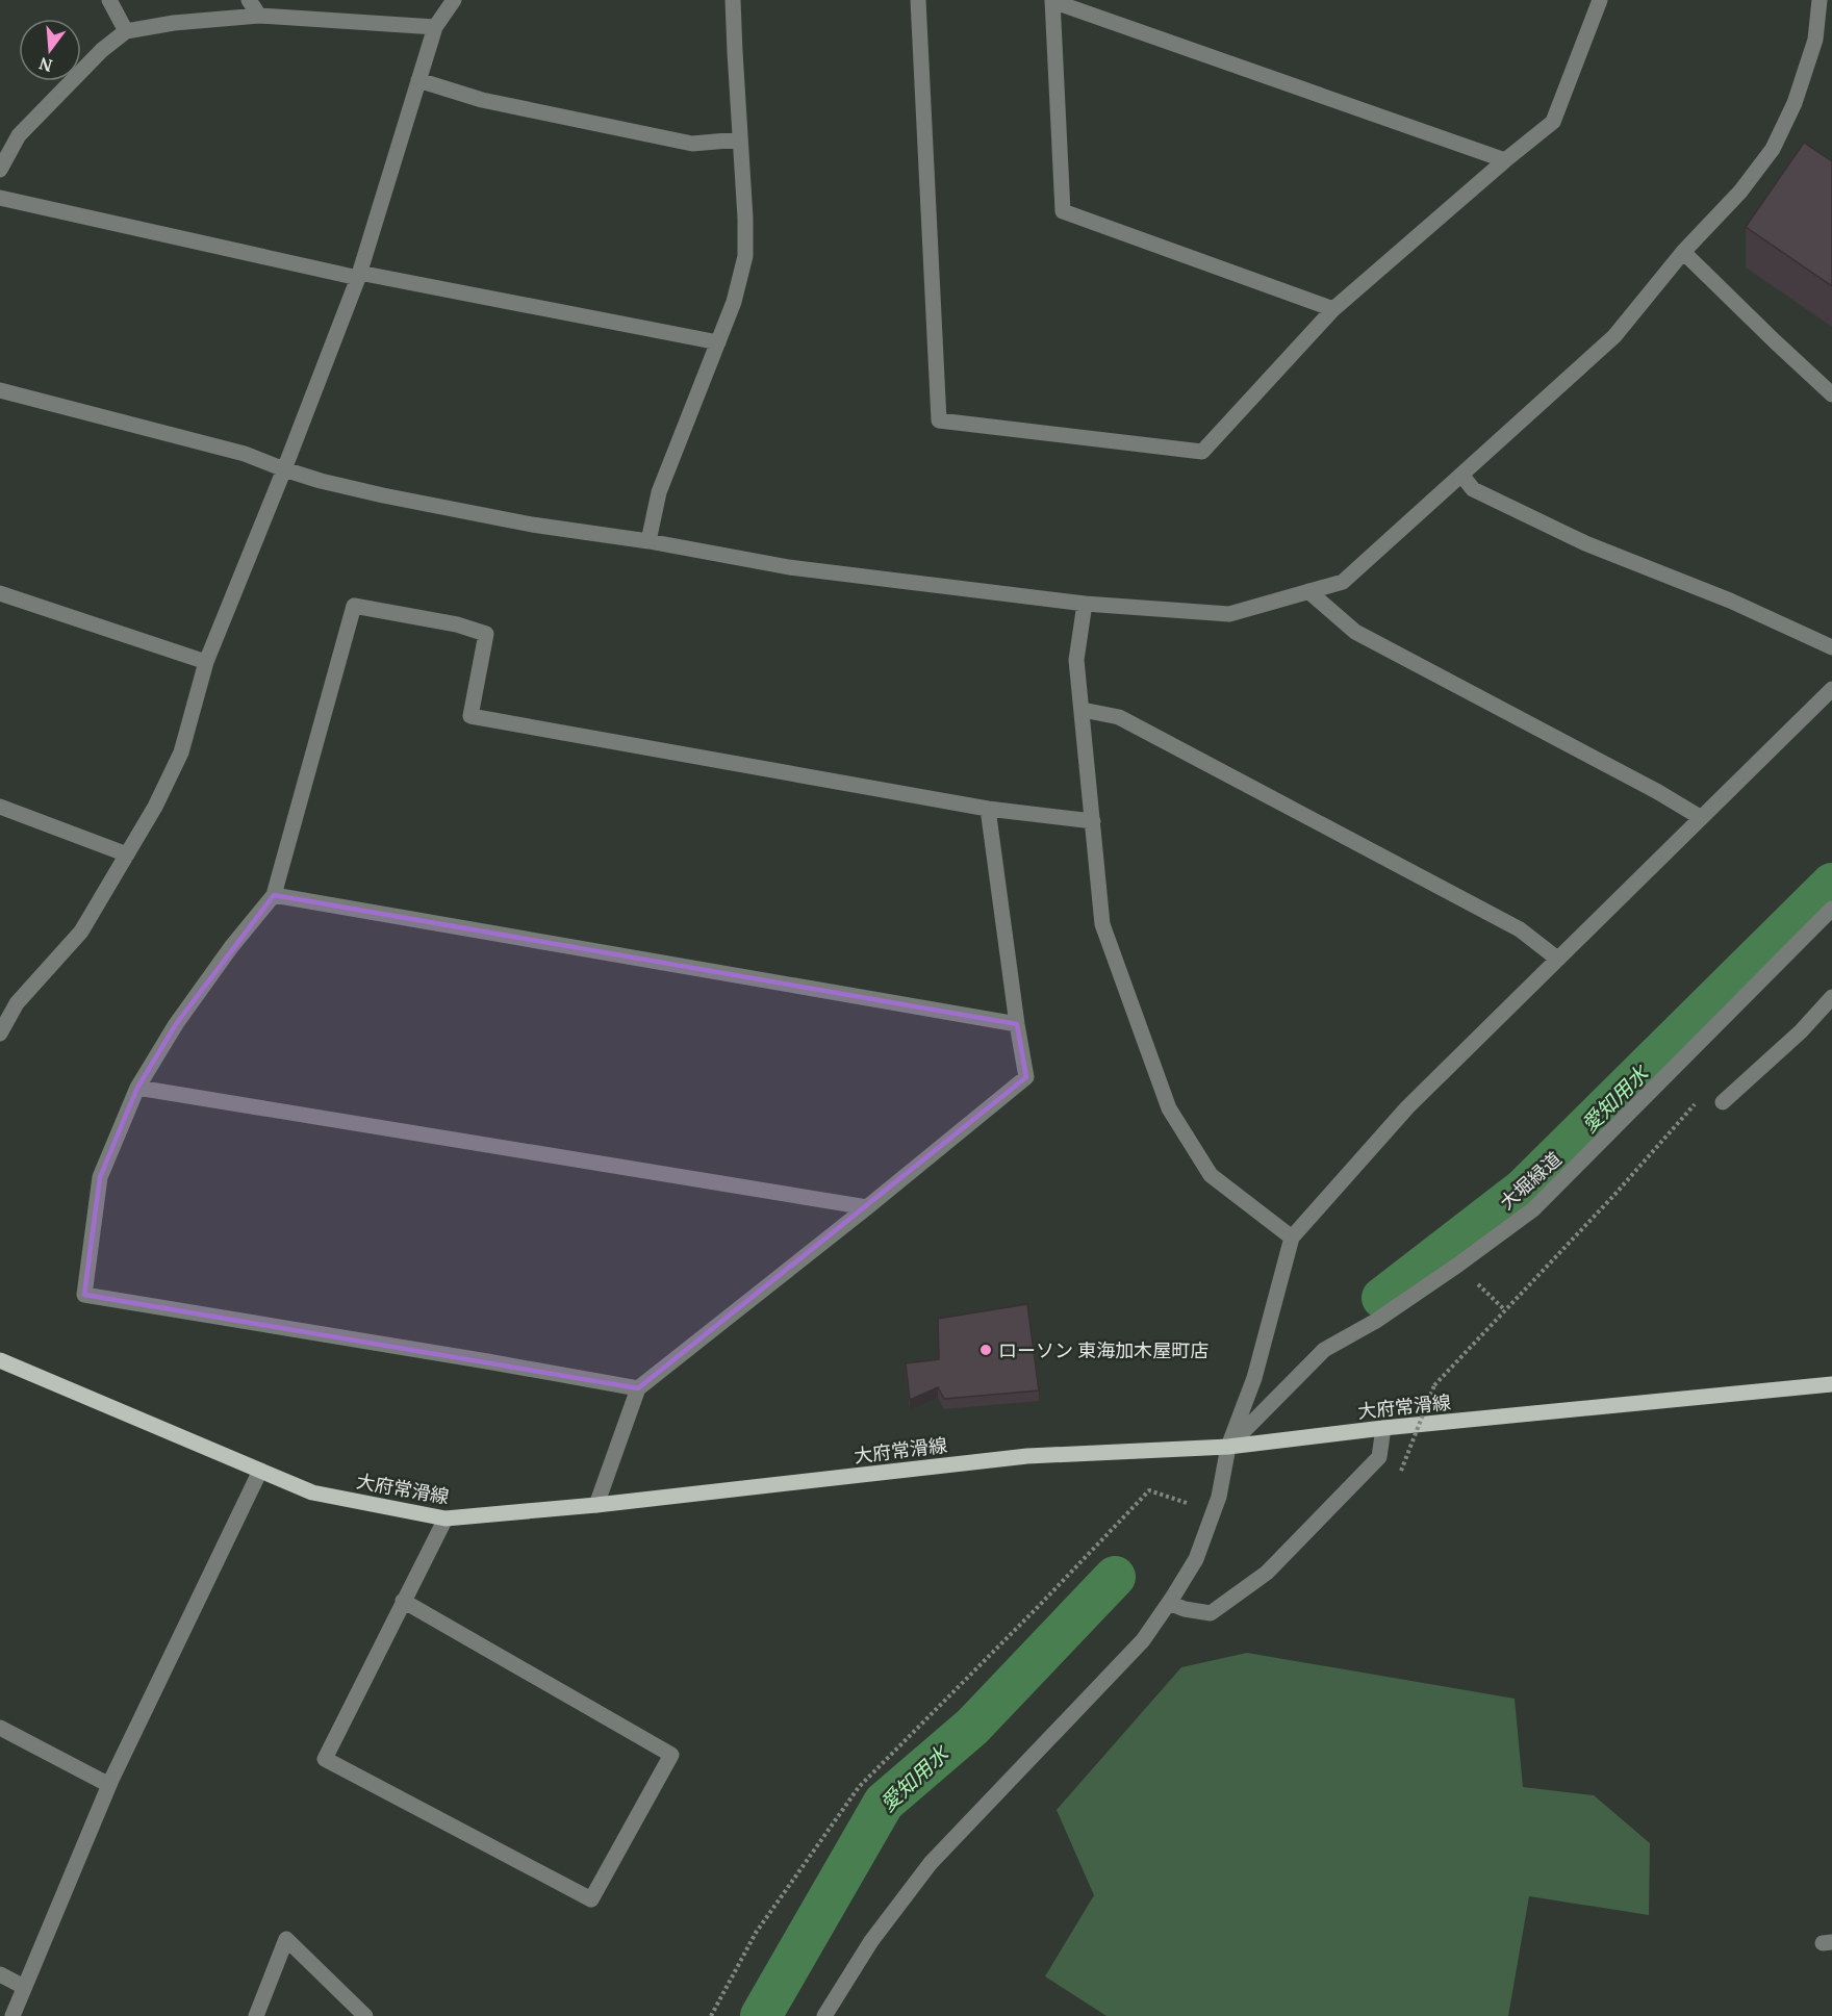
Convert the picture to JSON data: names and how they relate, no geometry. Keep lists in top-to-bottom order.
{
  "streets": {
    "main road": ["大府常滑線"],
    "street": ["大堀緑道"]
  },
  "crossings": [
    ["大堀緑道", "大府常滑線"]
  ],
  "water": ["愛知用水"],
  "places": ["ローソン 東海加木屋町店"],
  "north": "bottom"
}
